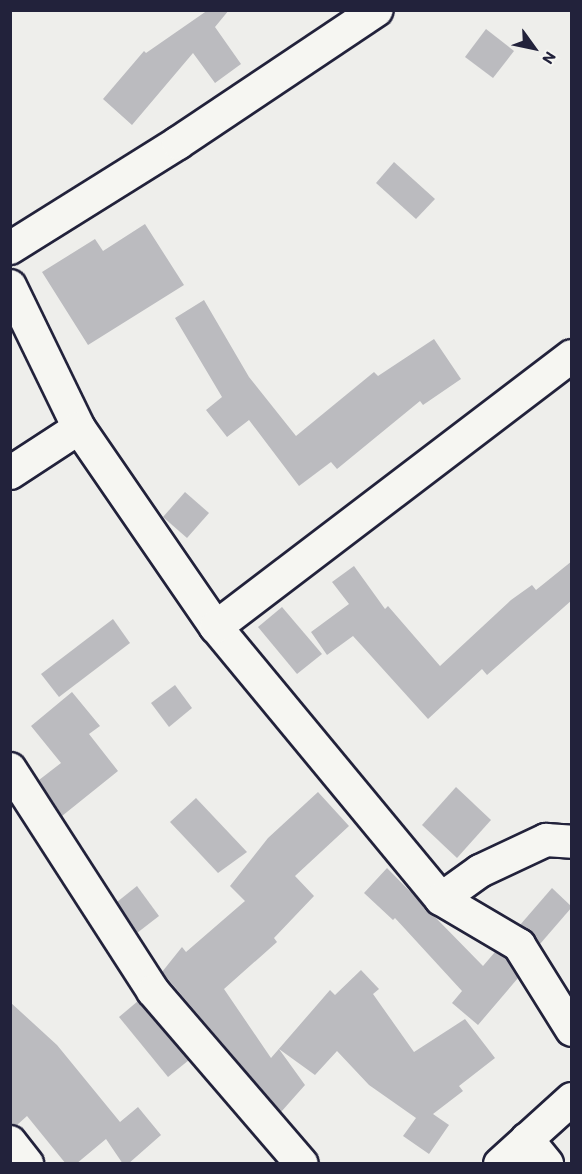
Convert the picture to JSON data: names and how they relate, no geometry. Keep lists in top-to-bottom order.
{
  "north": "bottom right"
}
